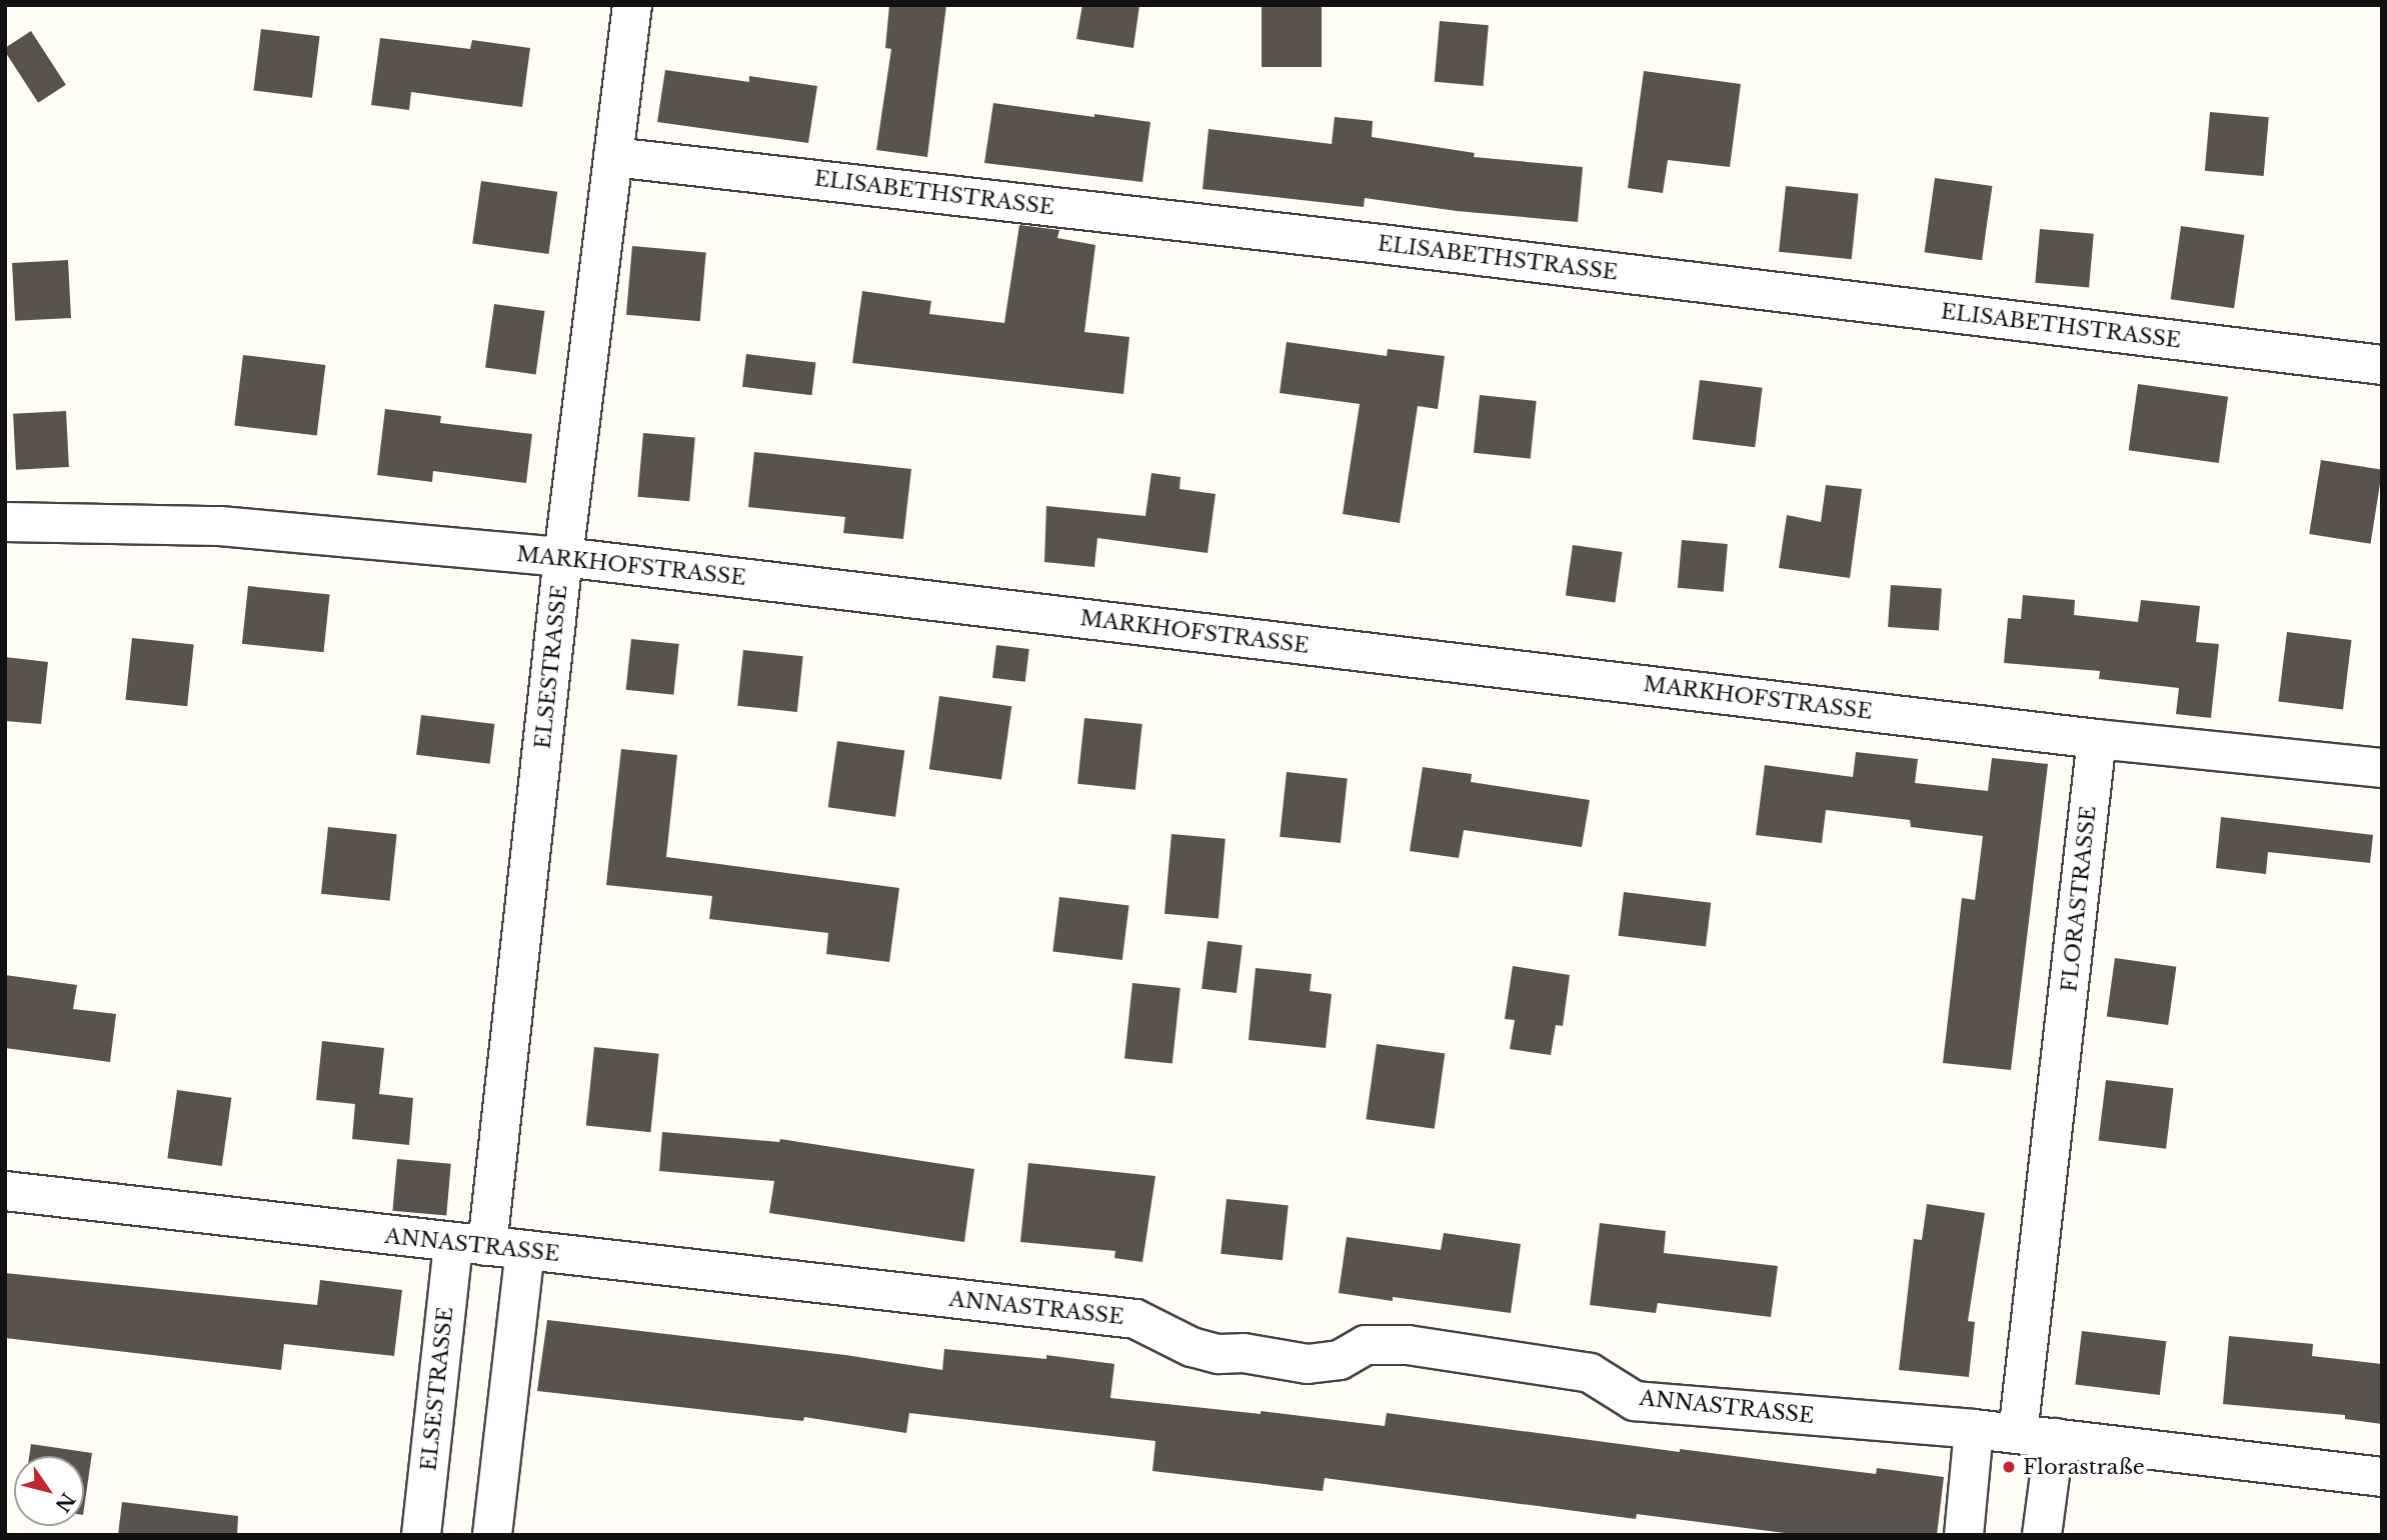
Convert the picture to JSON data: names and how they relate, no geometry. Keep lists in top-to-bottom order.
{
  "streets": {
    "street": [
      "ELISABETHSTRASSE",
      "MARKHOFSTRASSE",
      "ELSESTRASSE",
      "FLORASTRASSE",
      "ANNASTRASSE"
    ]
  },
  "crossings": [
    ["ELISABETHSTRASSE", "ELSESTRASSE"],
    ["MARKHOFSTRASSE", "ELSESTRASSE"],
    ["MARKHOFSTRASSE", "FLORASTRASSE"],
    ["ELSESTRASSE", "ANNASTRASSE"],
    ["FLORASTRASSE", "ANNASTRASSE"]
  ],
  "places": ["Florastraße"],
  "north": "bottom right"
}
